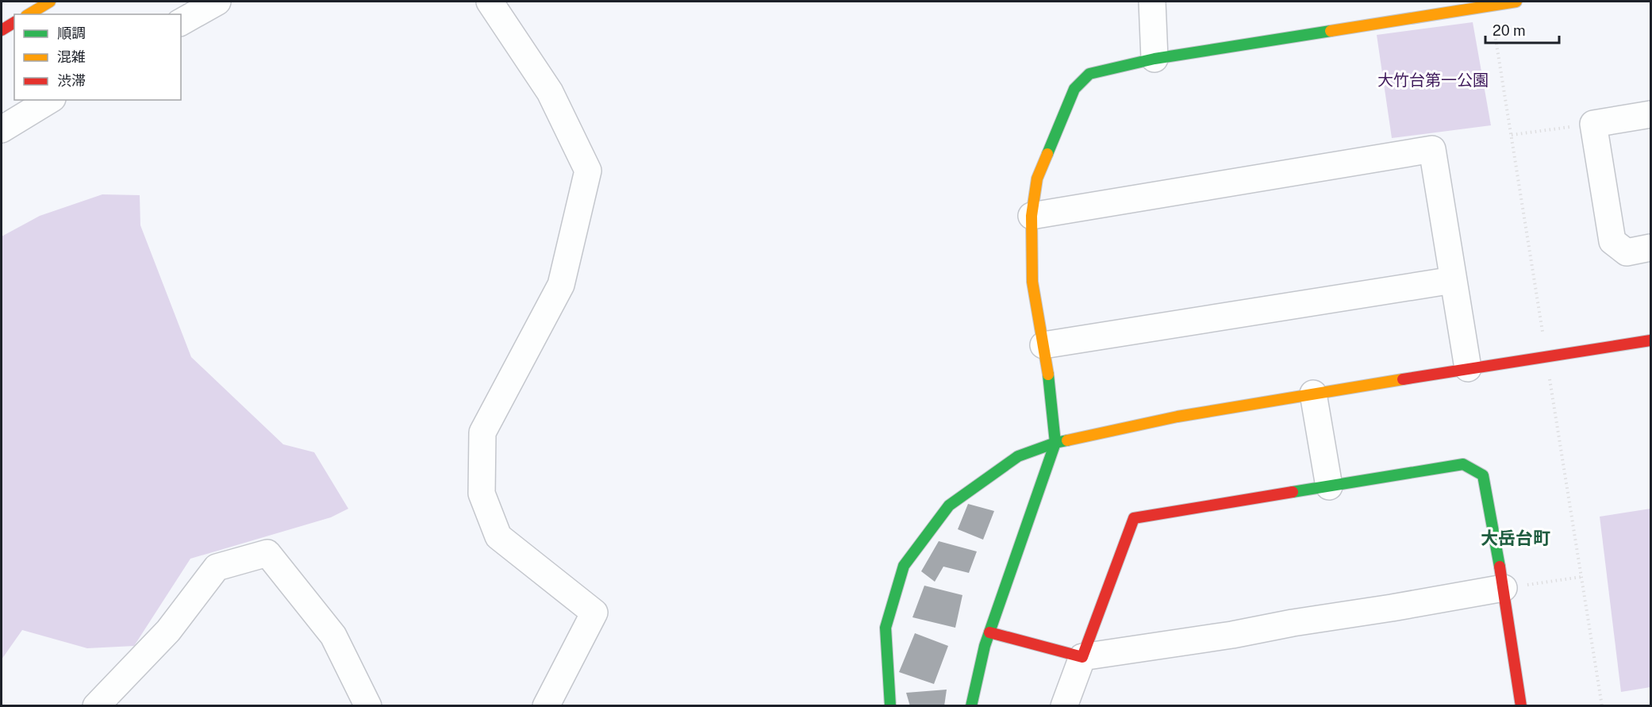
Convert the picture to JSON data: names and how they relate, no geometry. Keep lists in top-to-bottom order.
{
  "districts": ["大岳台町"],
  "parks": ["大竹台第一公園"],
  "legend": ["順調", "混雑", "渋滞"],
  "scale_bar": "20 m"
}
